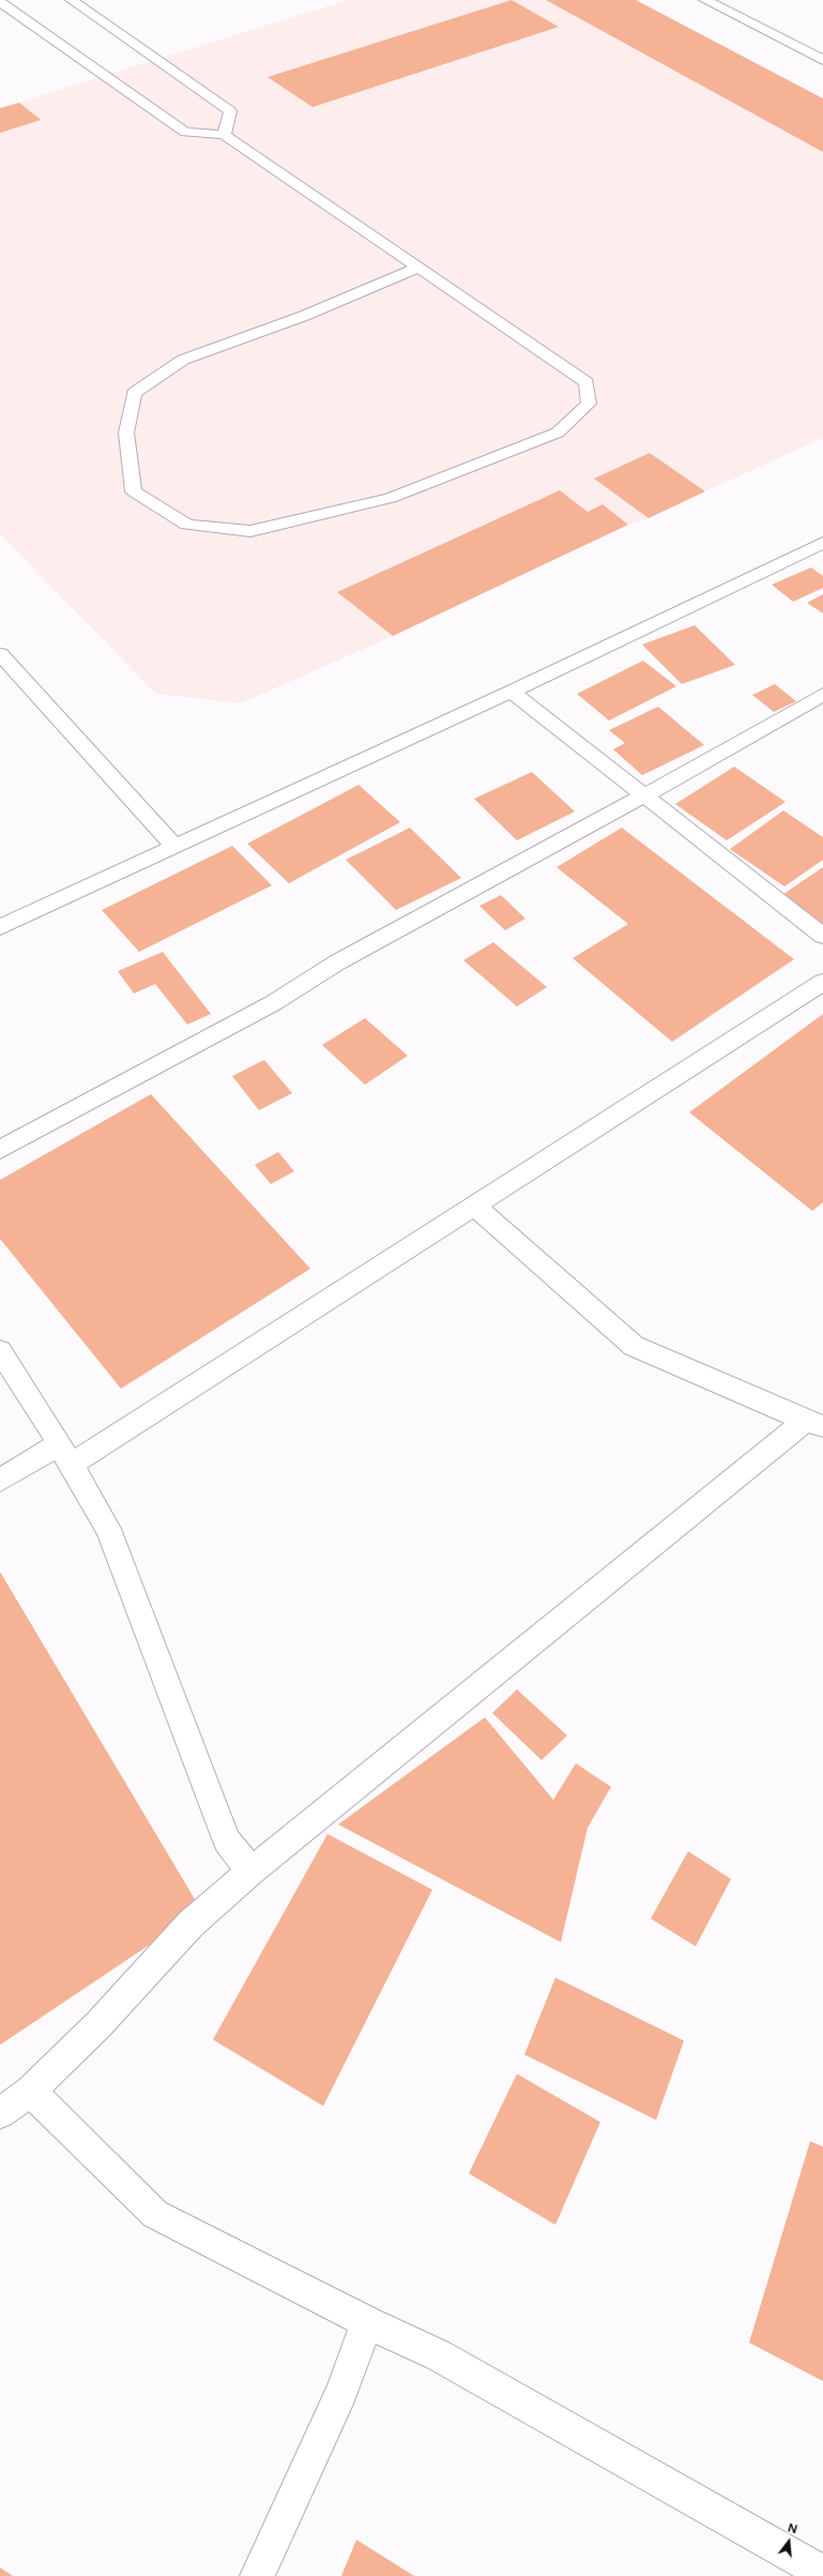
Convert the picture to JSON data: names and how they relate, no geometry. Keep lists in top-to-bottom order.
{
  "north": "top"
}
